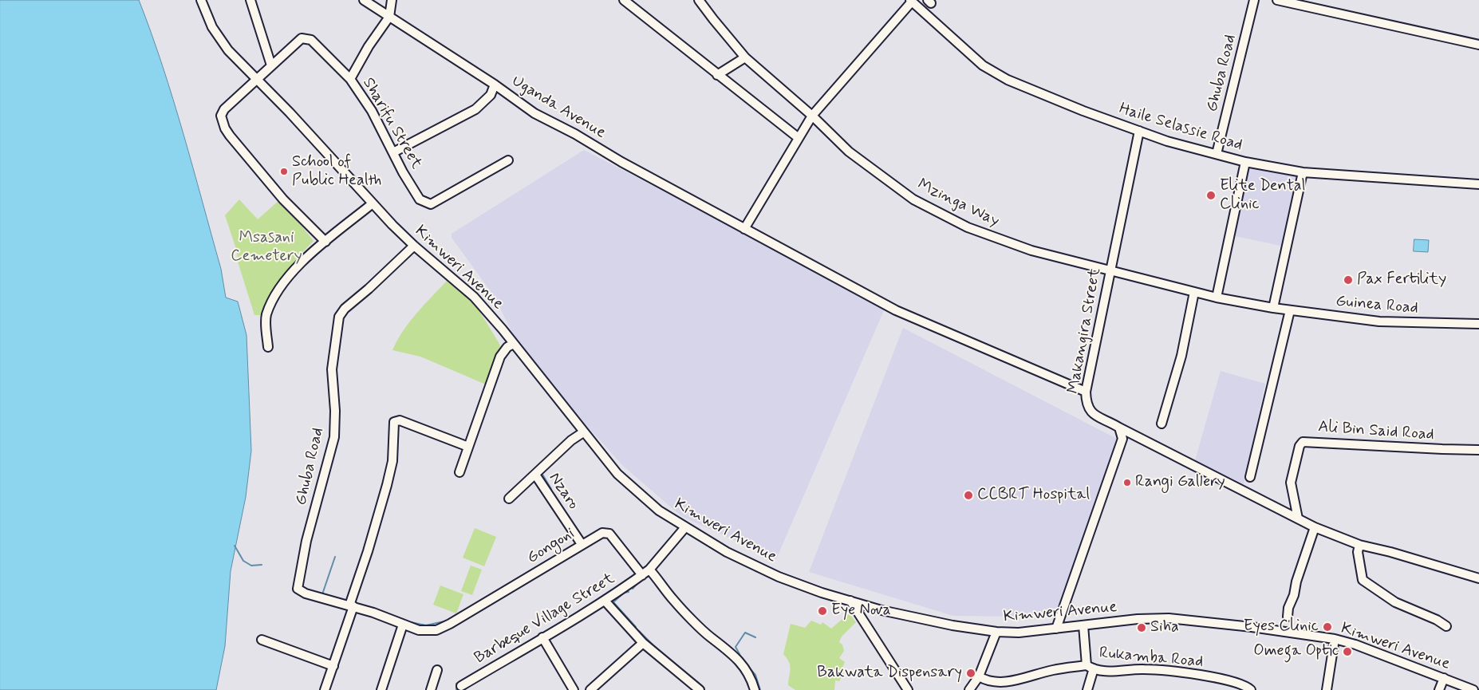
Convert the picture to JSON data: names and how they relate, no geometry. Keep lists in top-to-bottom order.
{
  "streets": {
    "street": [
      "Ghuba Road",
      "Uganda Avenue",
      "Sharifu Street",
      "Haile Selassie Road",
      "Mzinga Way",
      "Kimweri Avenue",
      "Guinea Road",
      "Makangira Street",
      "Ali Bin Said Road",
      "Nzaro",
      "Gongoni",
      "Barbeque Village Street",
      "Rukamba Road"
    ]
  },
  "crossings": [
    ["Ghuba Road", "Haile Selassie Road"],
    ["Ghuba Road", "Kimweri Avenue"],
    ["Ghuba Road", "Gongoni"],
    ["Uganda Avenue", "Makangira Street"],
    ["Sharifu Street", "Kimweri Avenue"],
    ["Haile Selassie Road", "Makangira Street"],
    ["Mzinga Way", "Guinea Road"],
    ["Mzinga Way", "Makangira Street"],
    ["Kimweri Avenue", "Rukamba Road"],
    ["Nzaro", "Gongoni"],
    ["Gongoni", "Barbeque Village Street"]
  ],
  "parks": ["Msasani Cemetery"],
  "places": [
    "School of Public Health",
    "Elite Dental Clinic",
    "Pax Fertility",
    "Rangi Gallery",
    "CCBRT Hospital",
    "Eye Nova",
    "Eyes Clinic",
    "Siha",
    "Omega Optic",
    "Bakwata Dispensary"
  ]
}
